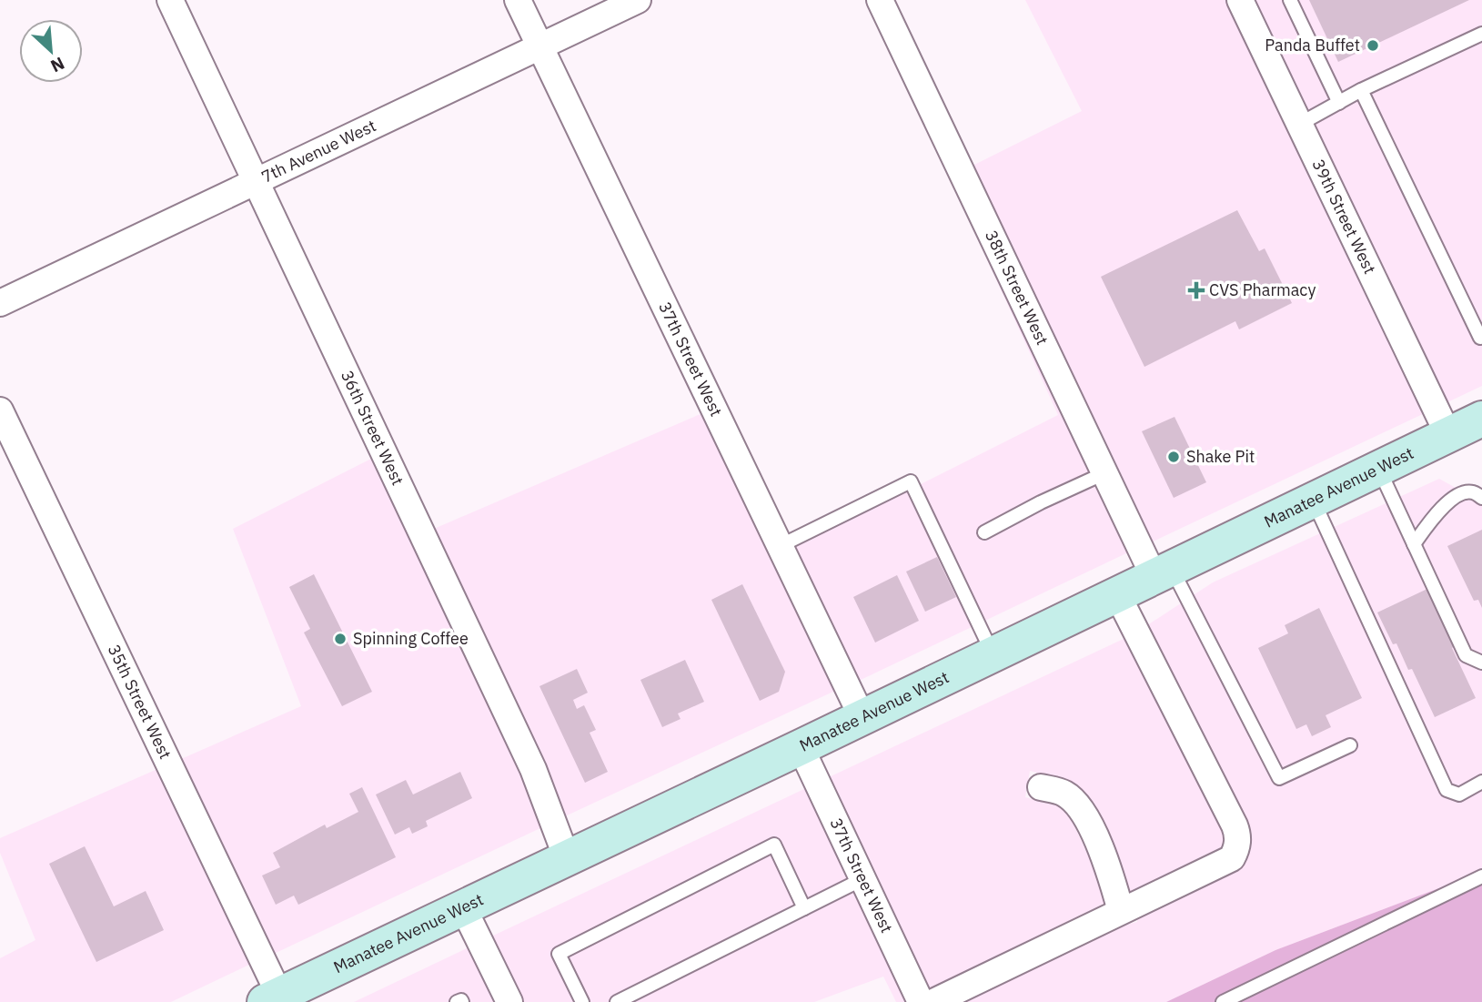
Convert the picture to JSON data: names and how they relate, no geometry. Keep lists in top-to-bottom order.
{
  "streets": {
    "main road": ["Manatee Avenue West"],
    "street": [
      "7th Avenue West",
      "39th Street West",
      "38th Street West",
      "37th Street West",
      "36th Street West",
      "35th Street West"
    ]
  },
  "crossings": [
    ["7th Avenue West", "37th Street West"],
    ["7th Avenue West", "36th Street West"],
    ["39th Street West", "Manatee Avenue West"],
    ["38th Street West", "Manatee Avenue West"],
    ["37th Street West", "Manatee Avenue West"],
    ["36th Street West", "Manatee Avenue West"],
    ["Manatee Avenue West", "35th Street West"]
  ],
  "places": {
    "other": ["Panda Buffet", "Shake Pit", "Spinning Coffee"],
    "health": ["CVS Pharmacy"]
  },
  "north": "bottom right"
}
